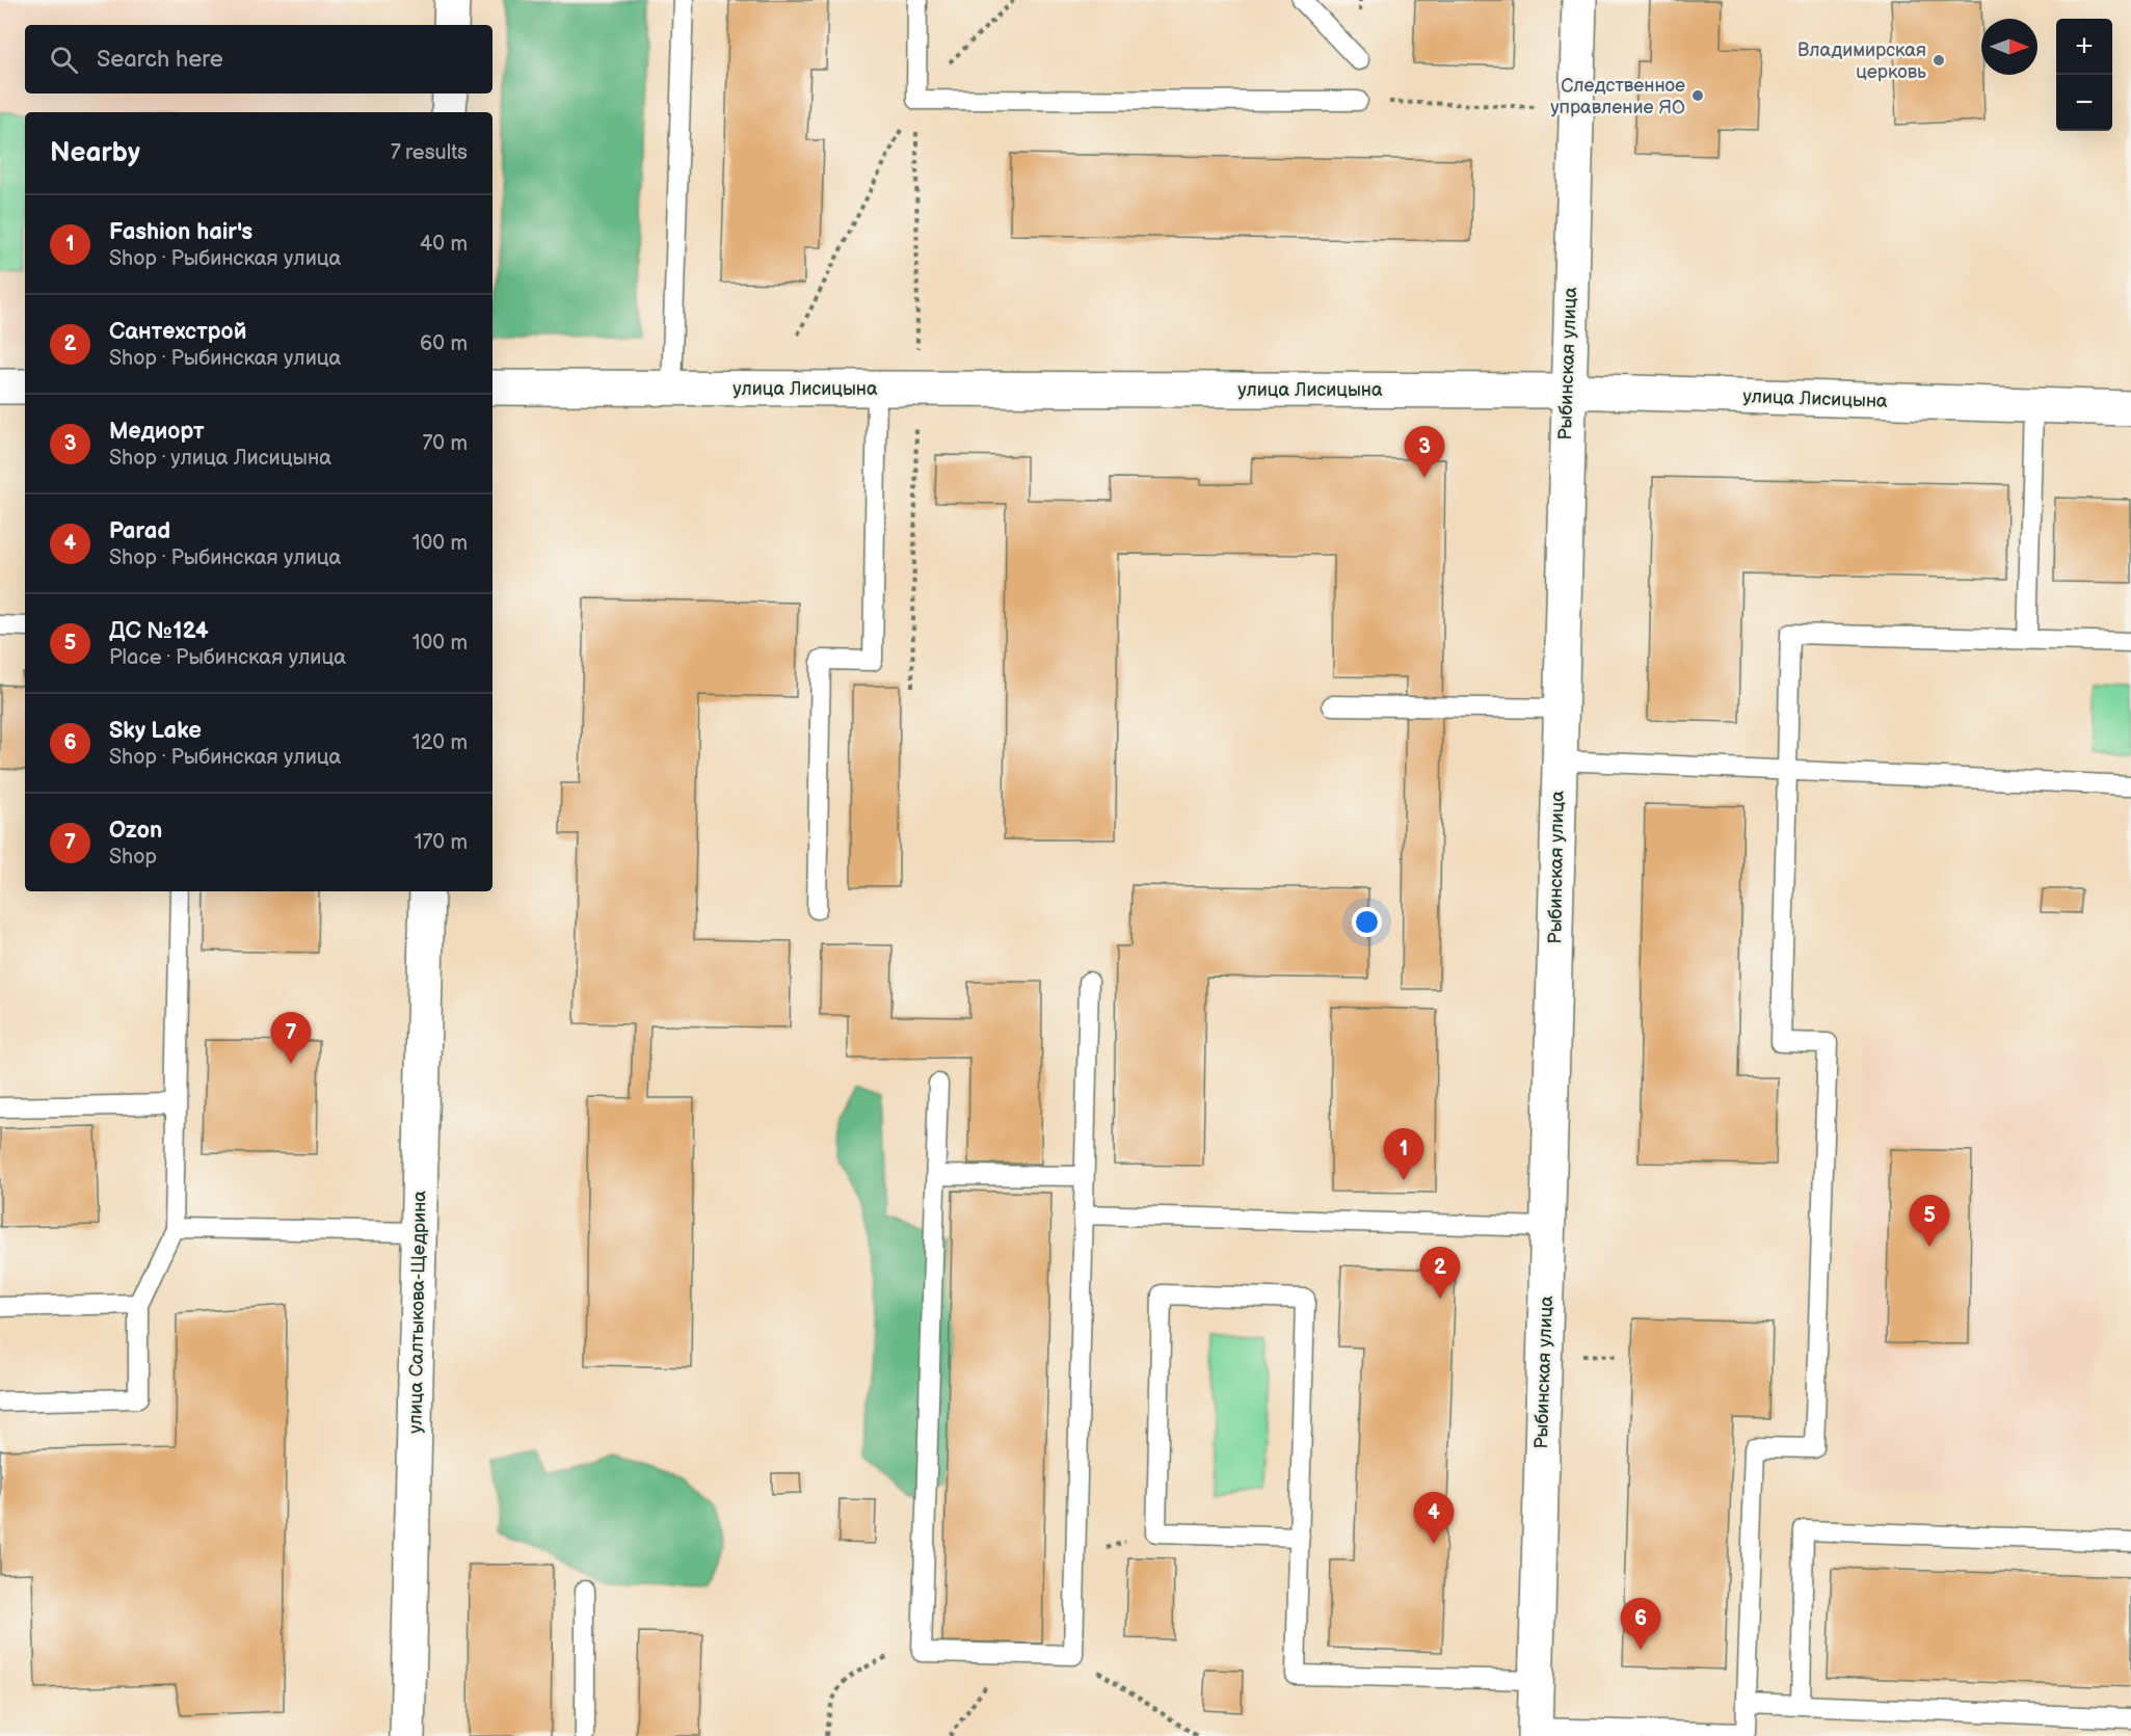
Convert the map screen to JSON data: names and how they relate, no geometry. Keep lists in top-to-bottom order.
{
  "streets": {
    "street": ["Рыбинская улица", "улица Лисицына", "улица Салтыкова-Щедрина"]
  },
  "crossings": [
    ["Рыбинская улица", "улица Лисицына"]
  ],
  "places": ["Владимирская церковь", "Следственное управление ЯО"],
  "north": "right",
  "page": {
    "map_buttons": ["+", "−"],
    "search": "Search here",
    "heading": ["Nearby", "7 results"],
    "list": [
      {
        "mark": "1",
        "name": "Fashion hair's",
        "note": "Shop · Рыбинская улица",
        "value": "40 m"
      },
      {
        "mark": "2",
        "name": "Сантехстрой",
        "note": "Shop · Рыбинская улица",
        "value": "60 m"
      },
      {
        "mark": "3",
        "name": "Медиорт",
        "note": "Shop · улица Лисицына",
        "value": "70 m"
      },
      {
        "mark": "4",
        "name": "Parad",
        "note": "Shop · Рыбинская улица",
        "value": "100 m"
      },
      {
        "mark": "5",
        "name": "ДС №124",
        "note": "Place · Рыбинская улица",
        "value": "100 m"
      },
      {
        "mark": "6",
        "name": "Sky Lake",
        "note": "Shop · Рыбинская улица",
        "value": "120 m"
      },
      {
        "mark": "7",
        "name": "Ozon",
        "note": "Shop",
        "value": "170 m"
      }
    ],
    "pins": [
      "3",
      "7",
      "1",
      "5",
      "2",
      "4",
      "6"
    ]
  }
}
